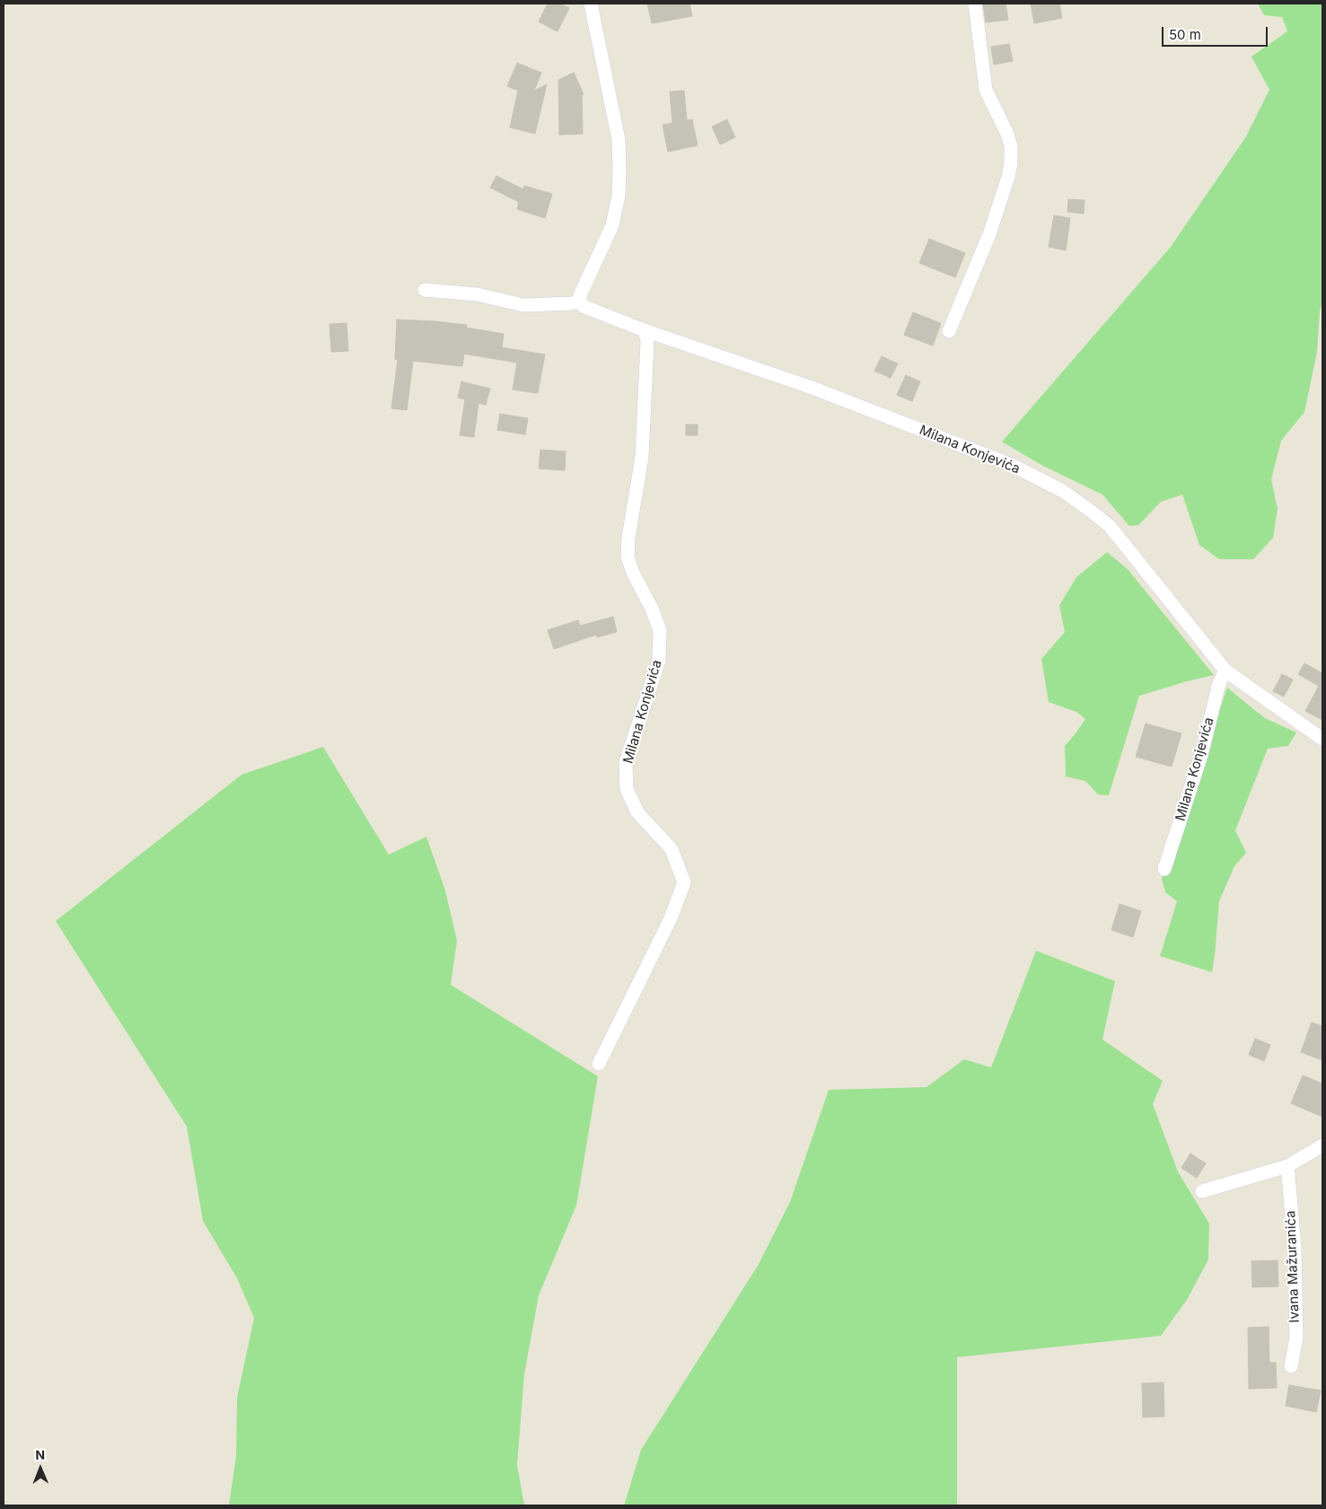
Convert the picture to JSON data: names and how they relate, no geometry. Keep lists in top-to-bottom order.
{
  "streets": {
    "street": ["Milana Konjevića", "Ivana Mažuranića"]
  },
  "scale_bar": "50 m",
  "north": "top"
}
